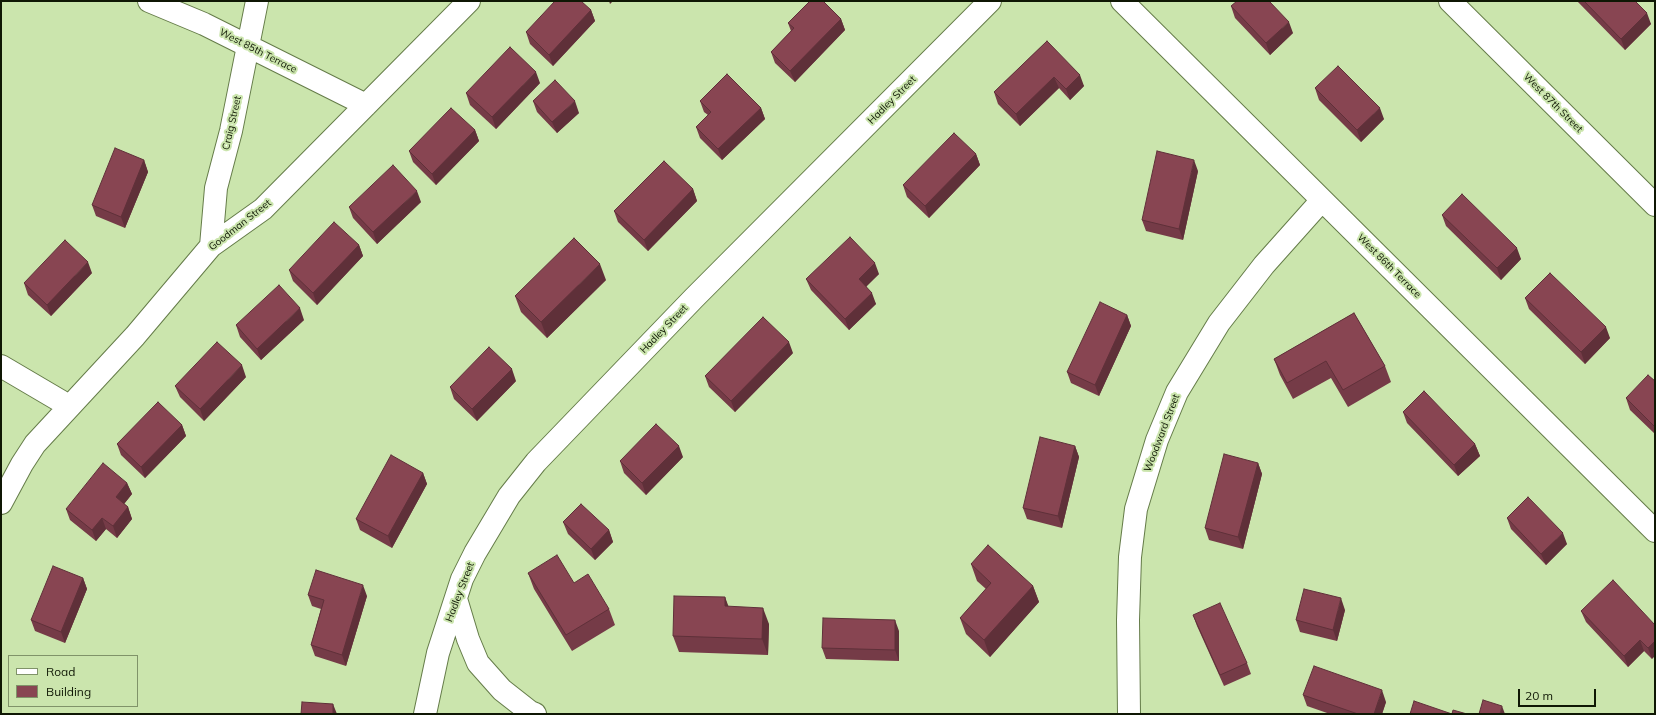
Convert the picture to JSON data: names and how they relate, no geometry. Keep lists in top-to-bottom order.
{
  "streets": {
    "street": [
      "West 85th Terrace",
      "Hadley Street",
      "West 87th Street",
      "Craig Street",
      "Goodman Street",
      "West 86th Terrace",
      "Woodward Street"
    ]
  },
  "crossings": [
    ["West 85th Terrace", "Craig Street"],
    ["West 85th Terrace", "Goodman Street"],
    ["Craig Street", "Goodman Street"],
    ["West 86th Terrace", "Woodward Street"]
  ],
  "legend": ["Road", "Building"],
  "scale_bar": "20 m"
}
